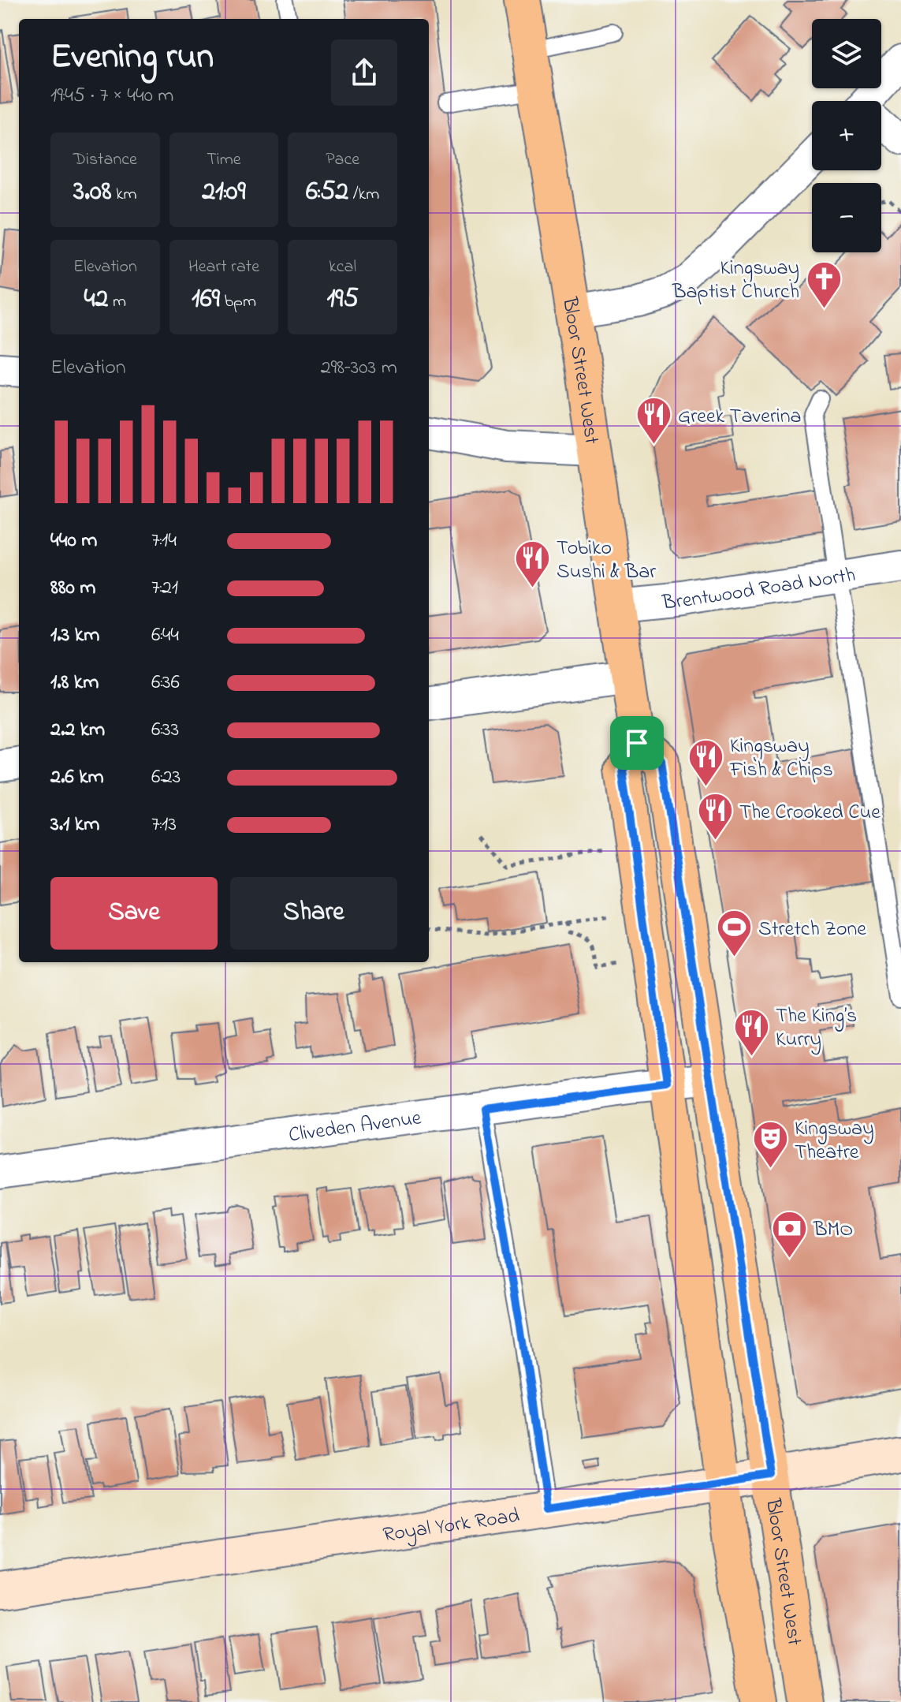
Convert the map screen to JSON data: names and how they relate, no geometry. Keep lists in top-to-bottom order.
{
  "streets": {
    "main road": ["Bloor Street West", "Royal York Road"],
    "street": ["Brentwood Road North", "Cliveden Avenue"]
  },
  "crossings": [
    ["Bloor Street West", "Brentwood Road North"],
    ["Bloor Street West", "Cliveden Avenue"],
    ["Bloor Street West", "Royal York Road"]
  ],
  "places": {
    "church": ["Kingsway Baptist Church"],
    "restaurant": [
      "Greek Taverina",
      "Tobiko Sushi & Bar",
      "Kingsway Fish & Chips",
      "The Crooked Cue",
      "The King’s Kurry"
    ],
    "sports": ["Stretch Zone"],
    "theatre": ["Kingsway Theatre"],
    "bank": ["BMO"]
  },
  "page": {
    "map_buttons": ["+", "−"],
    "heading": ["Evening run", "19:45 · 7 × 440 m"],
    "stats": [
      ["Distance", "3.08 km"],
      ["Time", "21:09"],
      ["Pace", "6:52 /km"],
      ["Elevation", "42 m"],
      ["Heart rate", "169 bpm"],
      ["kcal", "195"]
    ],
    "chart": ["Elevation", "298–303 m"],
    "list": [
      {
        "name": "440 m",
        "note": "7:14"
      },
      {
        "name": "880 m",
        "note": "7:21"
      },
      {
        "name": "1.3 km",
        "note": "6:44"
      },
      {
        "name": "1.8 km",
        "note": "6:36"
      },
      {
        "name": "2.2 km",
        "note": "6:33"
      },
      {
        "name": "2.6 km",
        "note": "6:23"
      },
      {
        "name": "3.1 km",
        "note": "7:13"
      }
    ],
    "buttons": ["Save", "Share"]
  }
}
